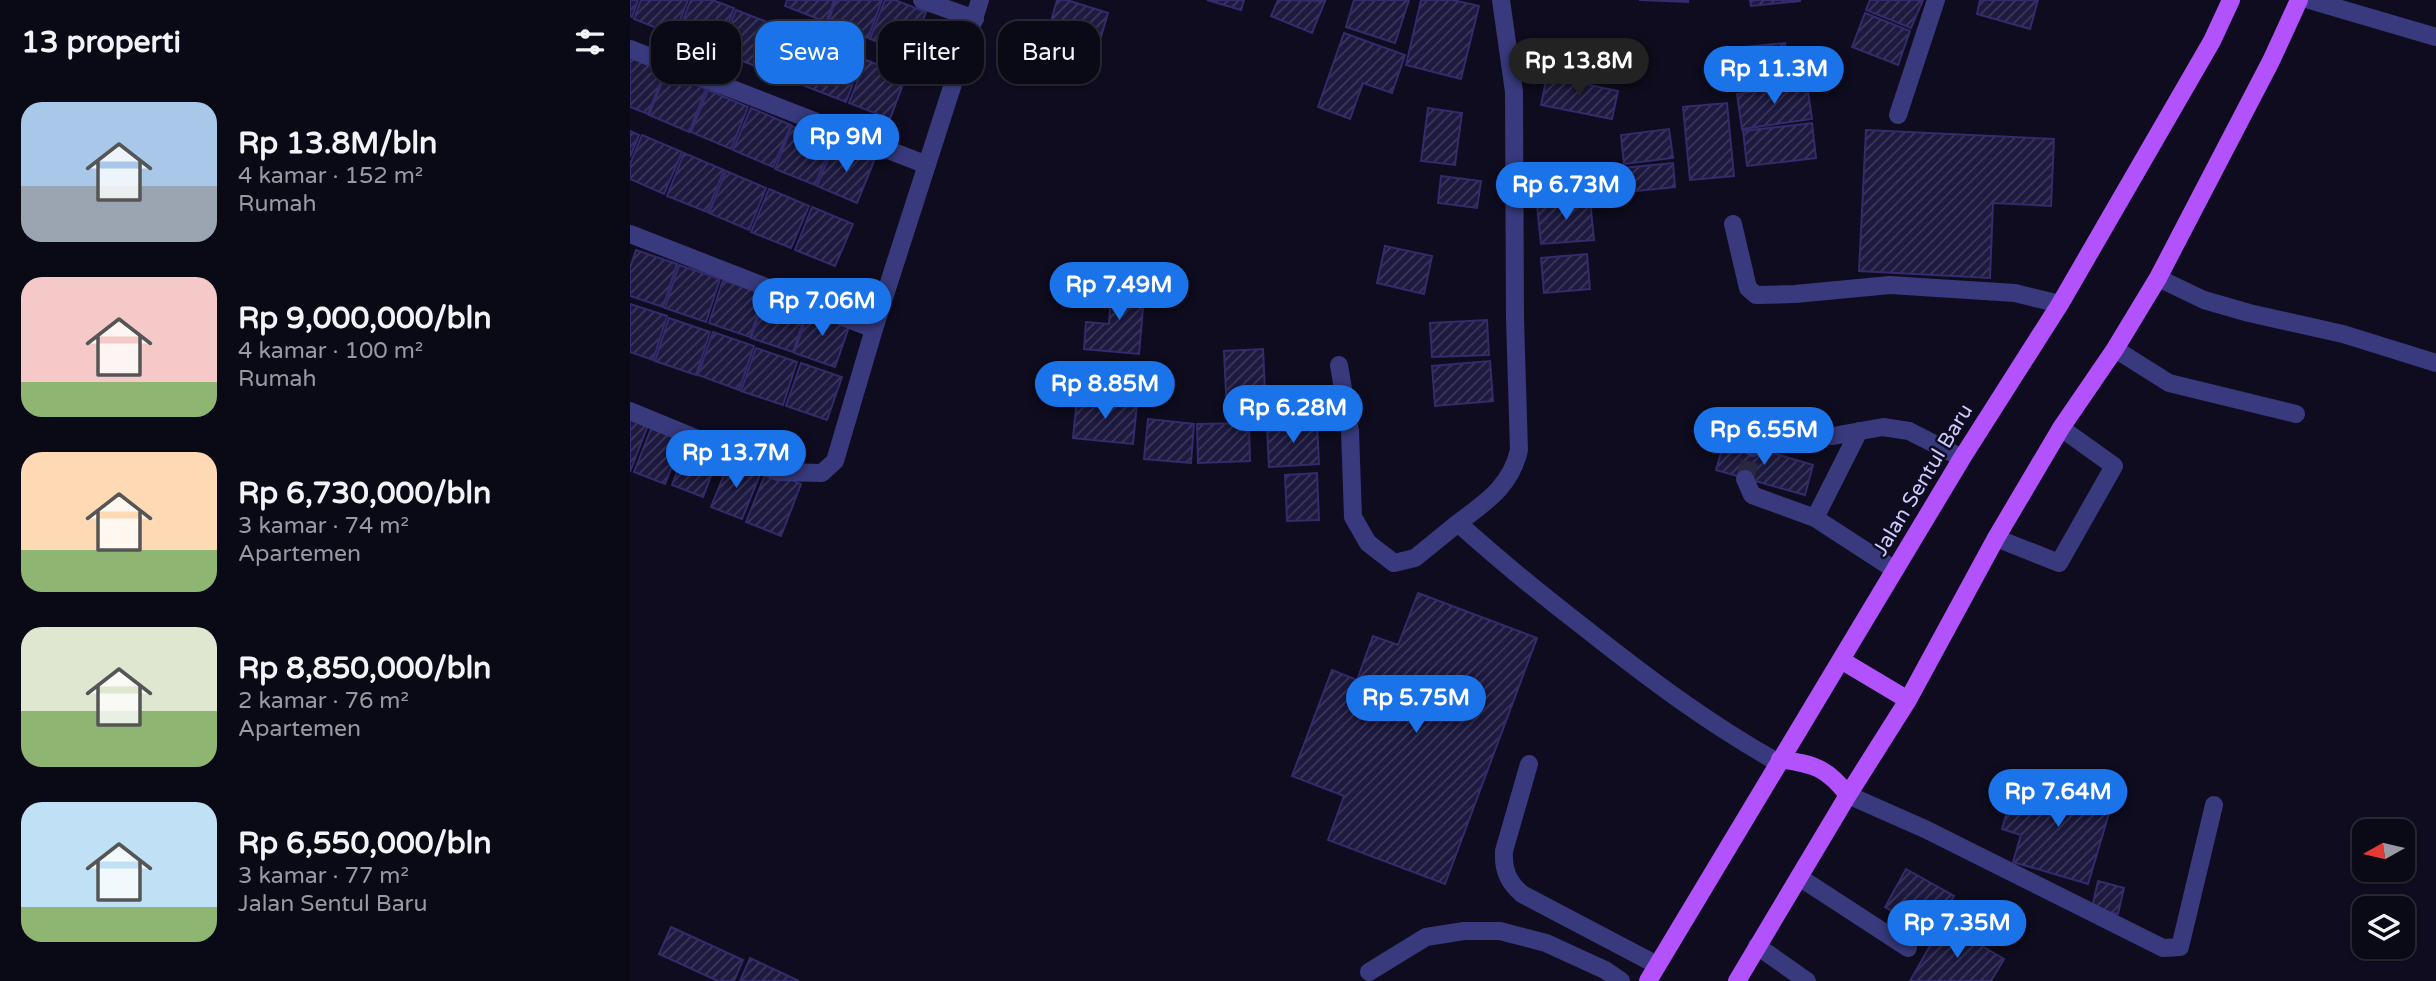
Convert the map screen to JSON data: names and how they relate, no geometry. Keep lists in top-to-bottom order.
{
  "streets": {
    "main road": ["Jalan Sentul Baru"]
  },
  "north": "left",
  "page": {
    "heading": "13 properti",
    "chip": [
      "Beli",
      "Sewa",
      "Filter",
      "Baru"
    ],
    "price": [
      "Rp 13.8M",
      "Rp 11.3M",
      "Rp 9M",
      "Rp 6.73M",
      "Rp 7.49M",
      "Rp 7.06M",
      "Rp 8.85M",
      "Rp 6.28M",
      "Rp 6.55M",
      "Rp 13.7M",
      "Rp 5.75M",
      "Rp 7.64M",
      "Rp 7.35M"
    ],
    "list": [
      {
        "name": "Rp 13.8M/bln",
        "note": "4 kamar · 152 m² · Rumah"
      },
      {
        "name": "Rp 9,000,000/bln",
        "note": "4 kamar · 100 m² · Rumah"
      },
      {
        "name": "Rp 6,730,000/bln",
        "note": "3 kamar · 74 m² · Apartemen"
      },
      {
        "name": "Rp 8,850,000/bln",
        "note": "2 kamar · 76 m² · Apartemen"
      },
      {
        "name": "Rp 6,550,000/bln",
        "note": "3 kamar · 77 m² · Jalan Sentul Baru"
      }
    ]
  }
}
